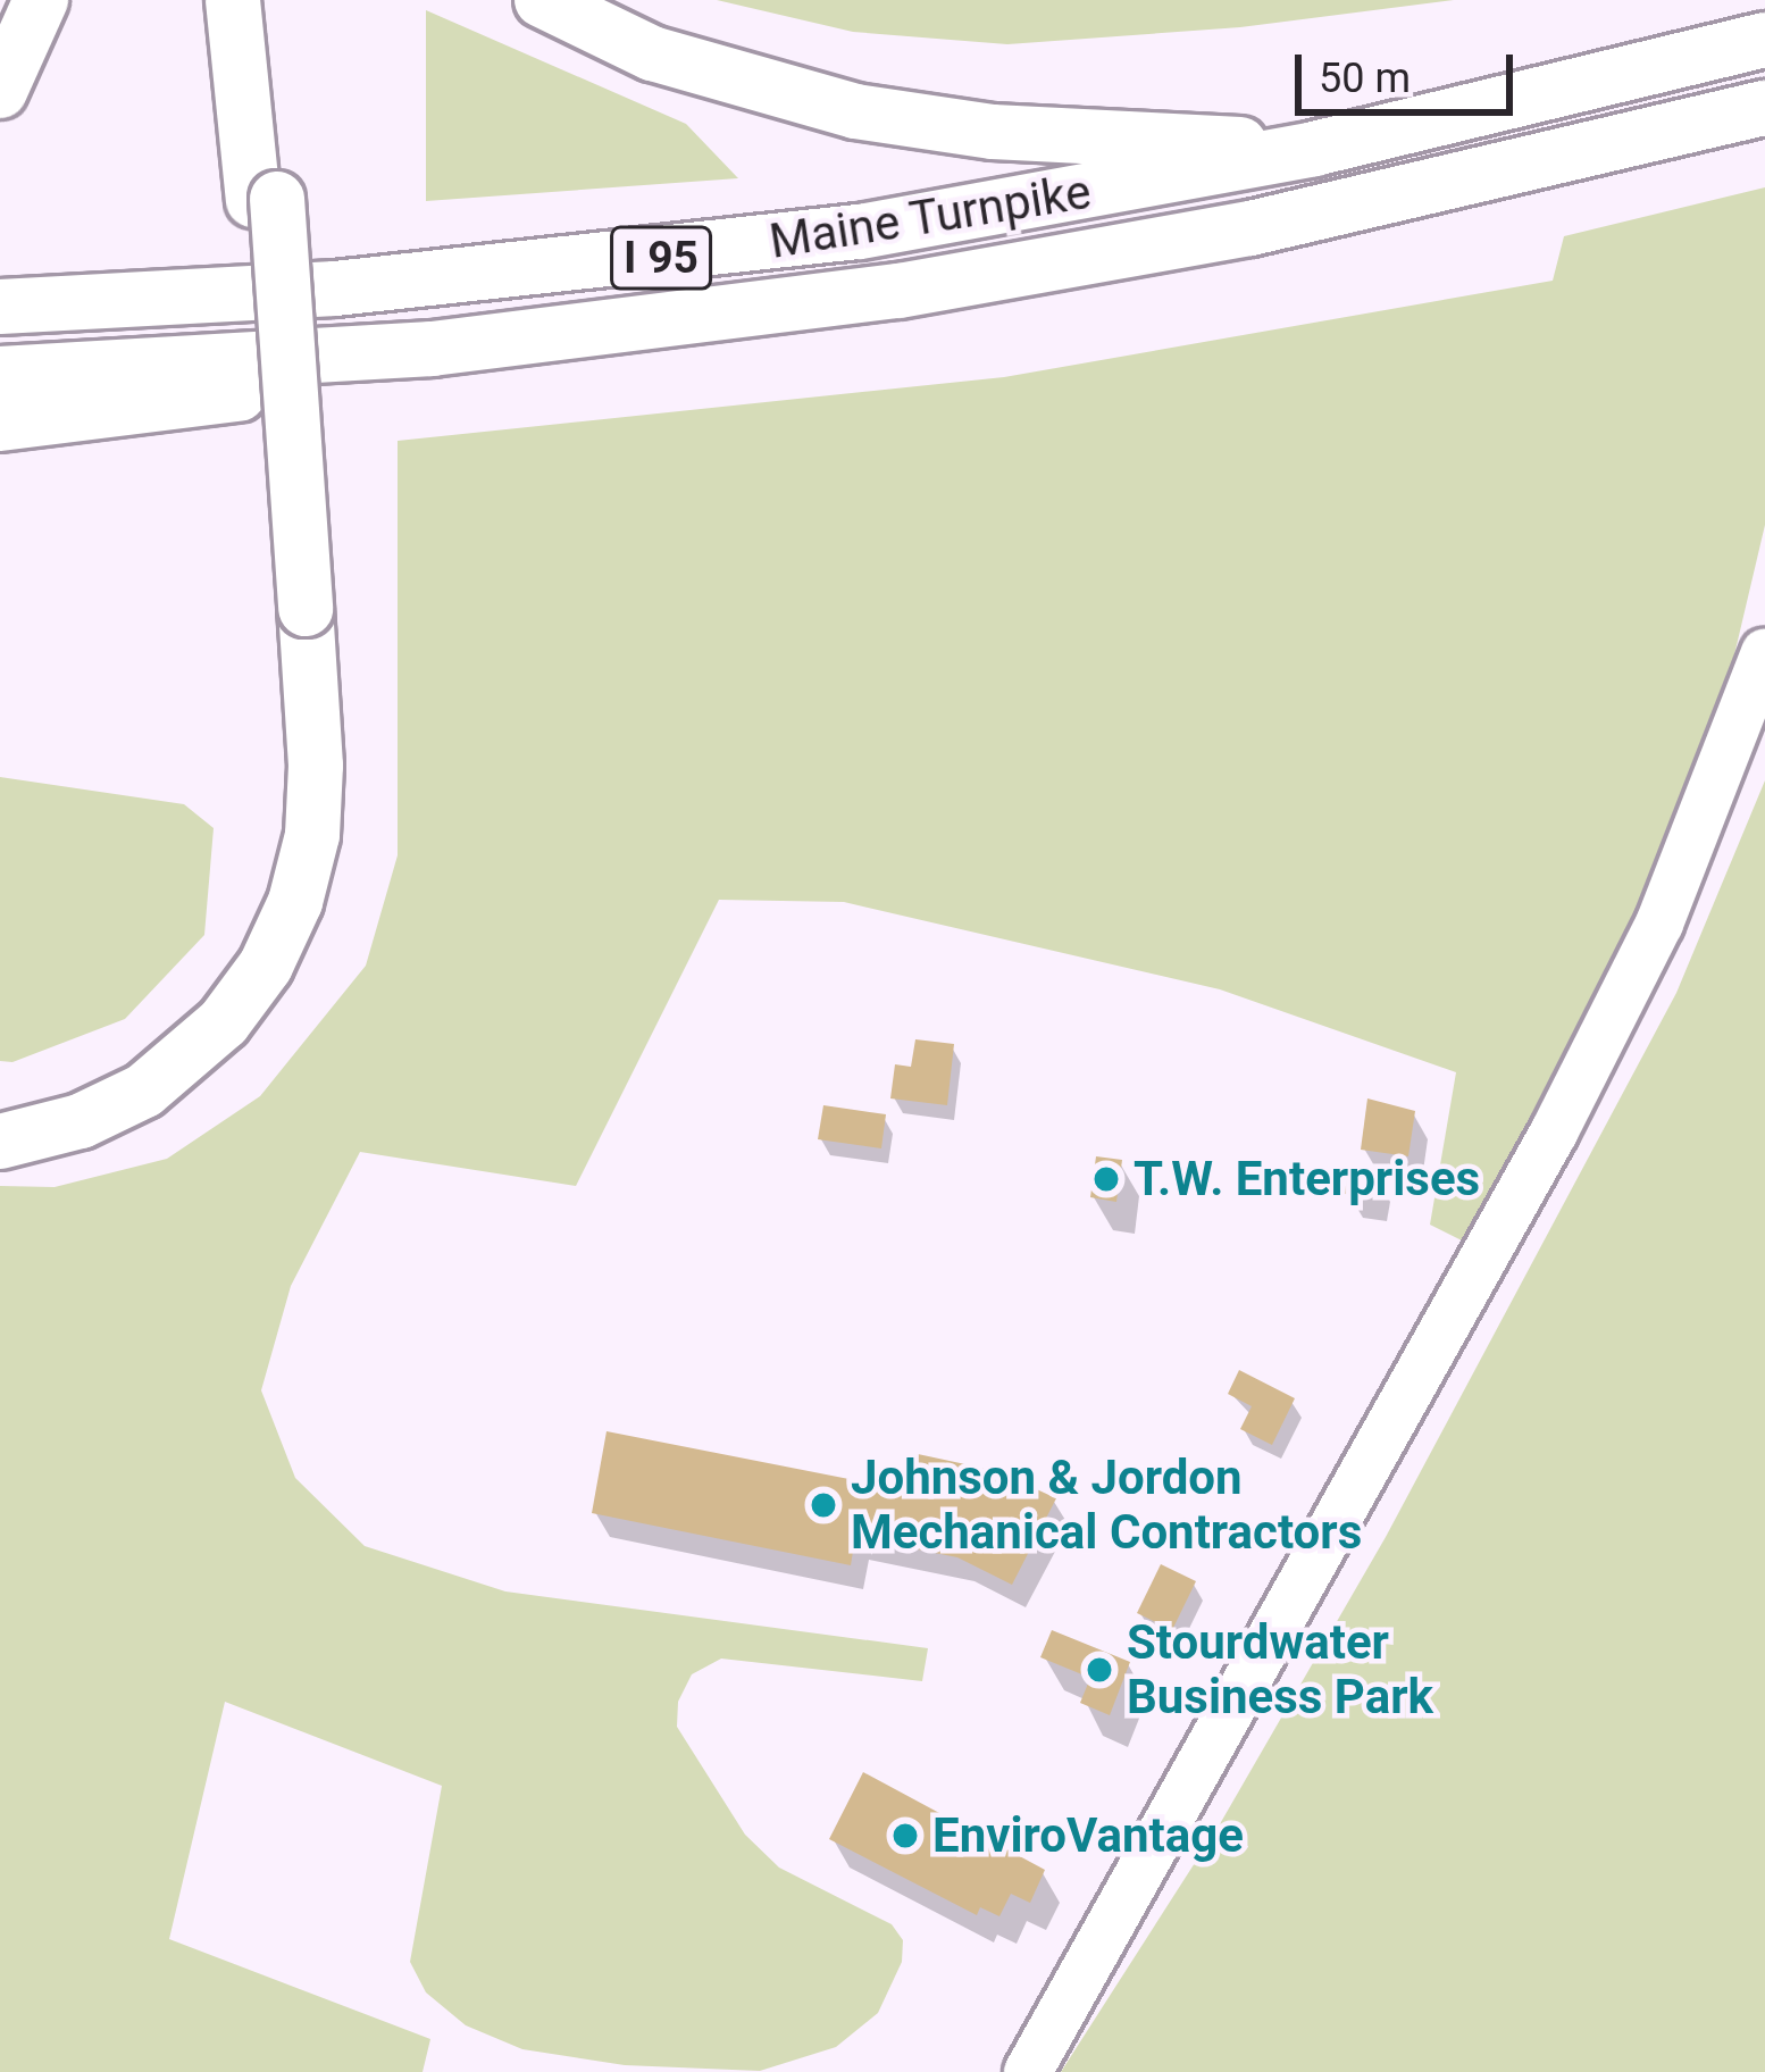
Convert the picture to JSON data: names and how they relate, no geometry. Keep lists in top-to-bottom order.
{
  "streets": {
    "highway": ["Maine Turnpike", "I 95"]
  },
  "places": [
    "T.W. Enterprises",
    "Johnson & Jordon Mechanical Contractors",
    "Stourdwater Business Park",
    "EnviroVantage"
  ],
  "scale_bar": "50 m"
}
